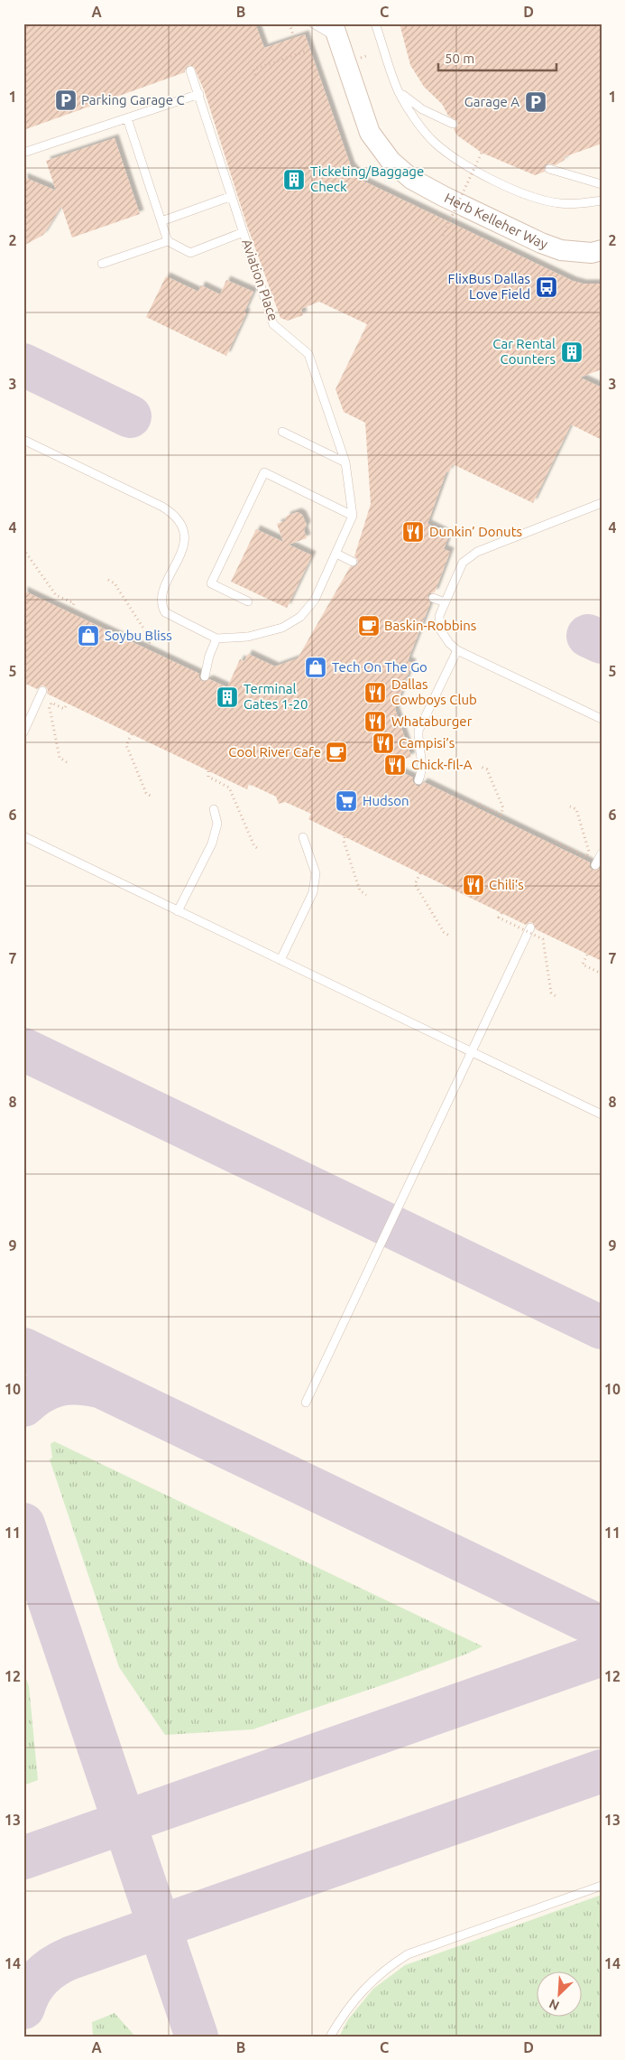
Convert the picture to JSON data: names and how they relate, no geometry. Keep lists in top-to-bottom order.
{
  "streets": {
    "main road": ["Herb Kelleher Way"],
    "lane": ["Aviation Place"]
  },
  "places": {
    "parking": ["Parking Garage C", "Garage A"],
    "building": ["Ticketing/Baggage Check", "Car Rental Counters", "Terminal Gates 1-20"],
    "bus stop": ["FlixBus Dallas Love Field"],
    "restaurant": [
      "Dunkin’ Donuts",
      "Dallas Cowboys Club",
      "Whataburger",
      "Campisi’s",
      "Chick-fil-A",
      "Chili’s"
    ],
    "cafe": ["Baskin-Robbins", "Cool River Cafe"],
    "shop": ["Soybu Bliss", "Tech On The Go"],
    "supermarket": ["Hudson"]
  },
  "scale_bar": "50 m",
  "north": "bottom left",
  "grid": {
    "columns": [
      "A",
      "B",
      "C",
      "D"
    ],
    "rows": [
      "1",
      "2",
      "3",
      "4",
      "5",
      "6",
      "7",
      "8",
      "9",
      "10",
      "11",
      "12",
      "13",
      "14"
    ]
  }
}
